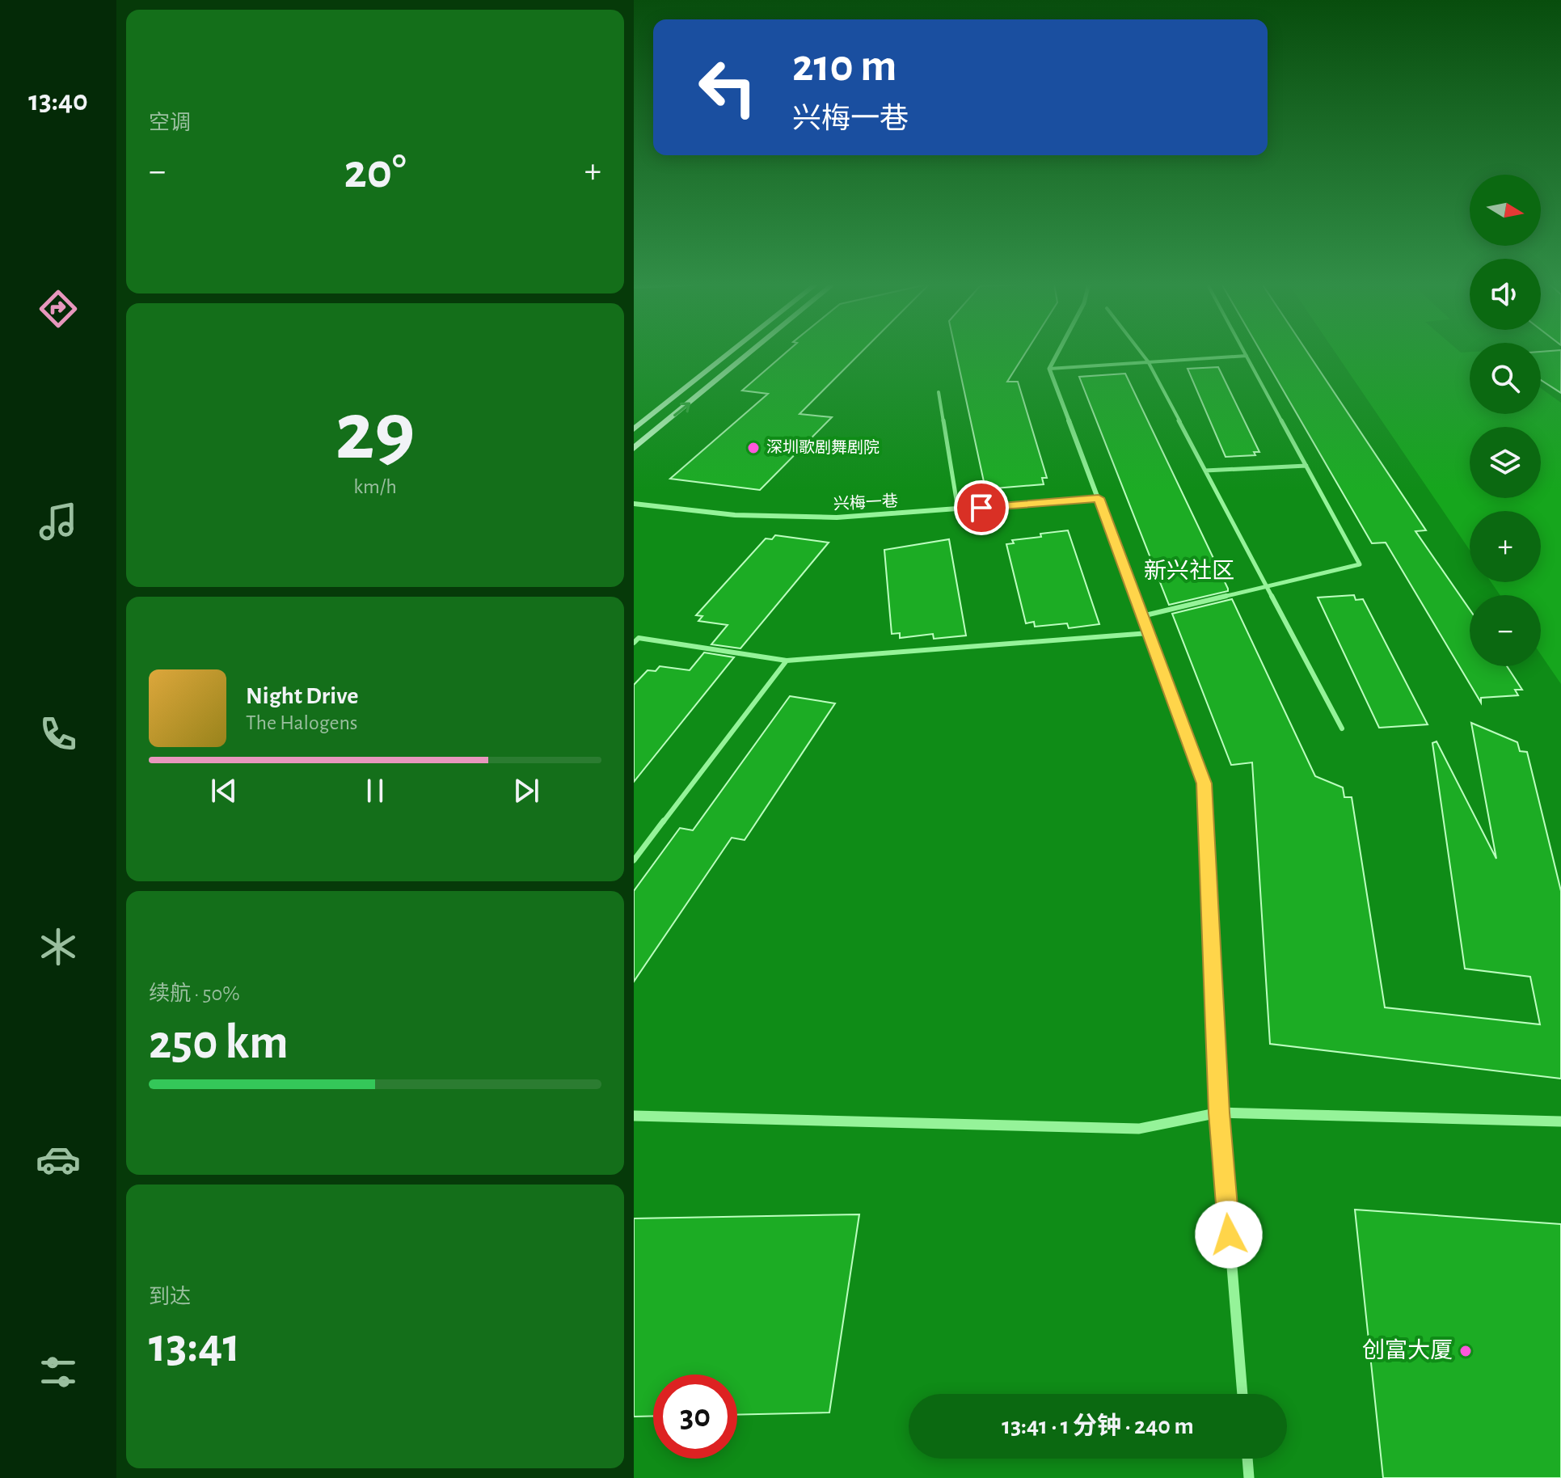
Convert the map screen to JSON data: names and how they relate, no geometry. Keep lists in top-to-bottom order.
{
  "streets": {
    "street": ["兴梅一巷"]
  },
  "districts": ["新兴社区"],
  "places": ["深圳歌剧舞剧院", "创富大厦"],
  "north": "right",
  "page": {
    "tabs": "13:40",
    "tile": [
      "空调",
      ["29", "km/h"],
      ["续航 · 50%", "250 km"],
      ["到达", "13:41"]
    ],
    "turn": ["210 m", "兴梅一巷"],
    "heat": ["−", "20°", "+"],
    "map_buttons": ["+", "−"],
    "song": ["Night Drive", "The Halogens"],
    "limit": "30",
    "trip": "13:41 · 1 分钟 · 240 m"
  }
}
